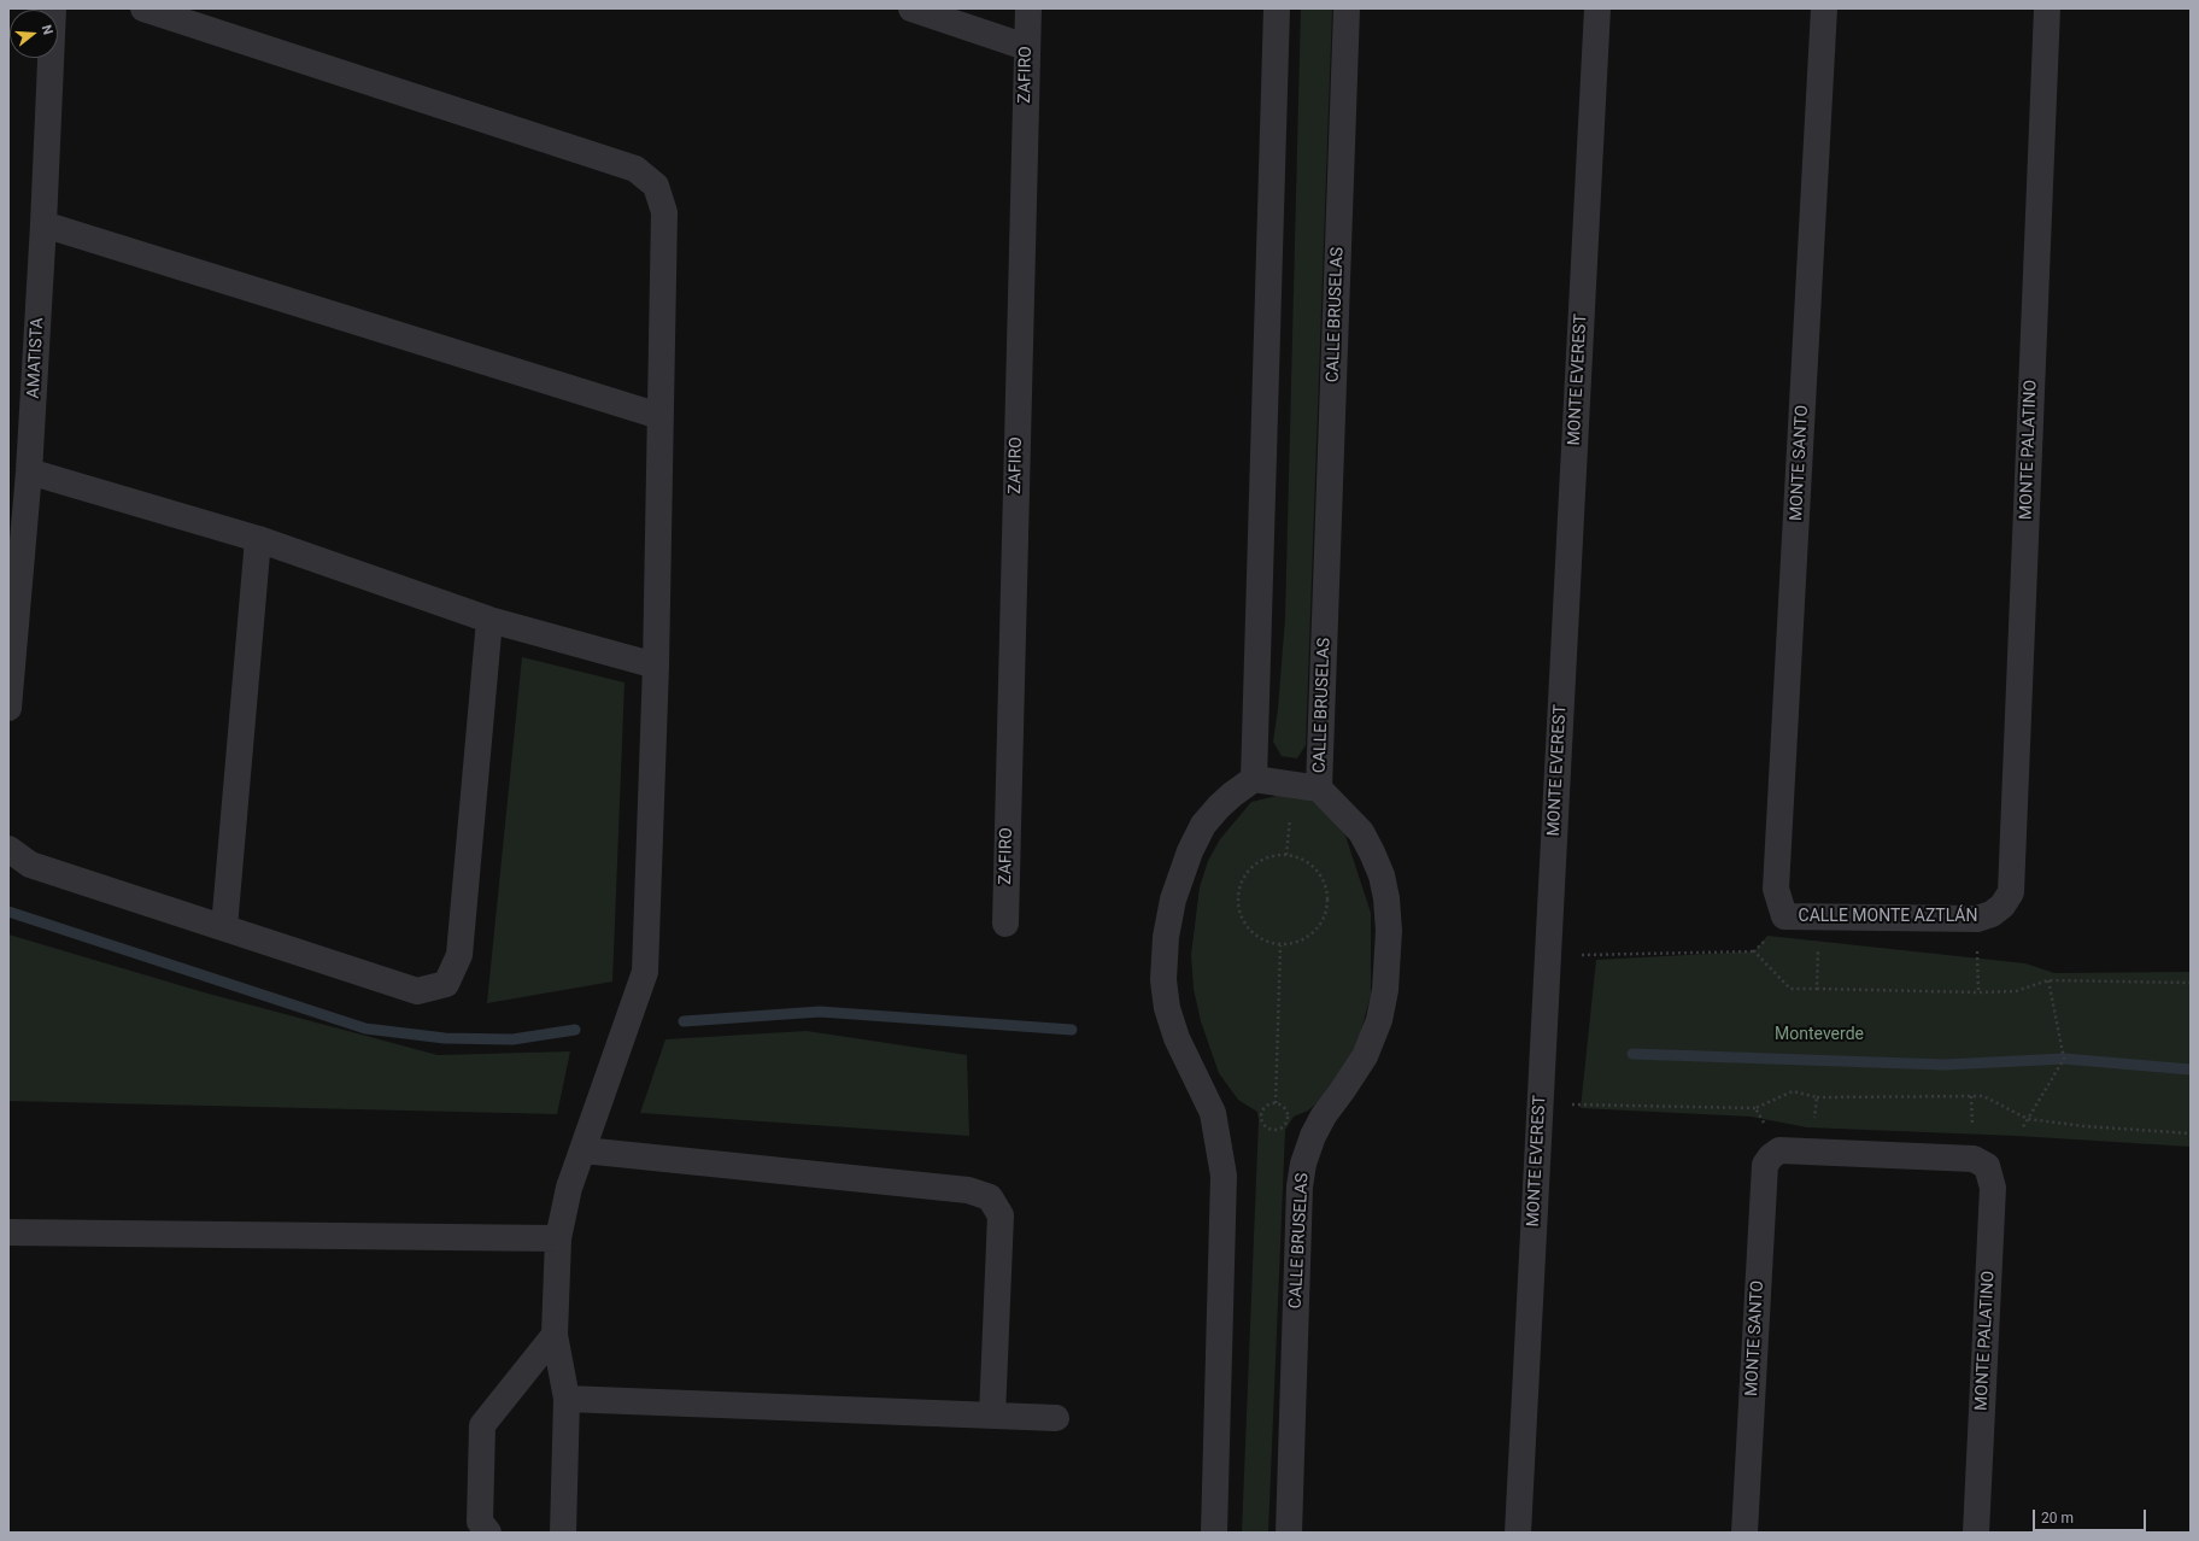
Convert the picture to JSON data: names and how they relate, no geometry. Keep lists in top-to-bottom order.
{
  "streets": {
    "street": [
      "ZAFIRO",
      "CALLE BRUSELAS",
      "AMATISTA",
      "MONTE EVEREST",
      "MONTE PALATINO",
      "MONTE SANTO",
      "CALLE MONTE AZTLÁN"
    ]
  },
  "crossings": [
    ["MONTE PALATINO", "MONTE SANTO"],
    ["MONTE PALATINO", "CALLE MONTE AZTLÁN"],
    ["MONTE SANTO", "CALLE MONTE AZTLÁN"]
  ],
  "parks": ["Monteverde"],
  "scale_bar": "20 m",
  "north": "right"
}
